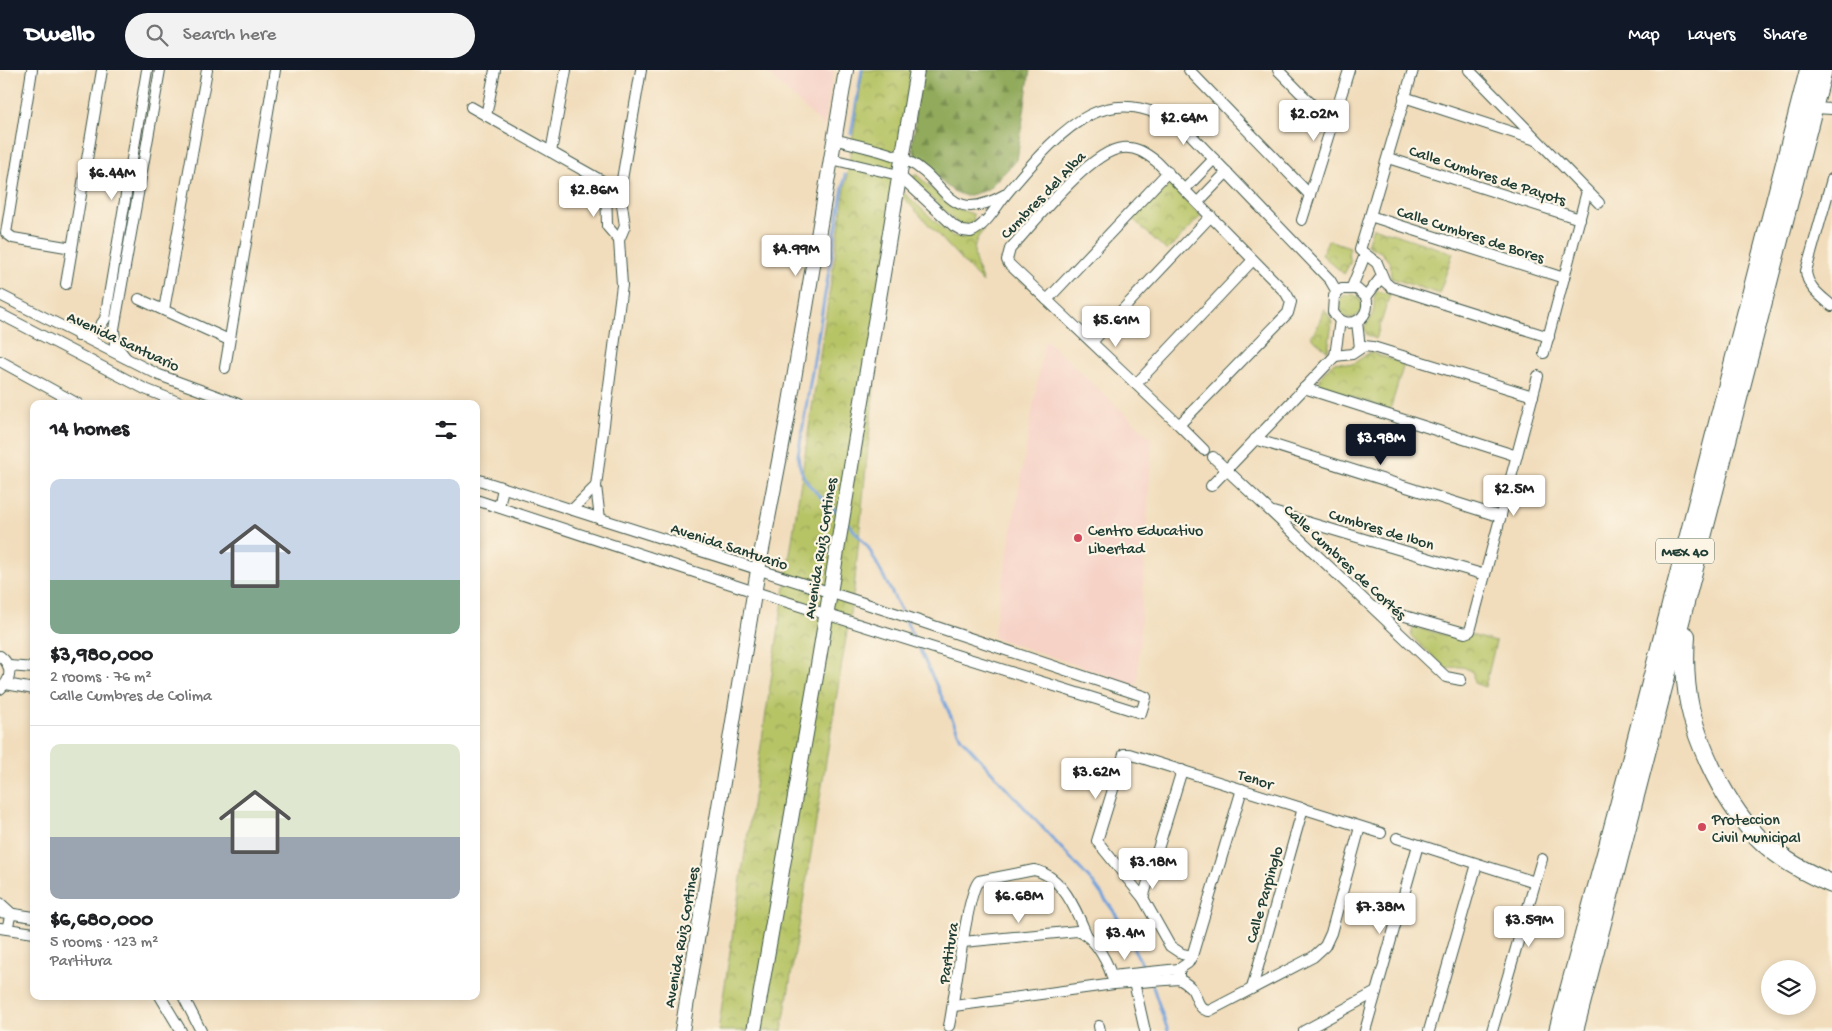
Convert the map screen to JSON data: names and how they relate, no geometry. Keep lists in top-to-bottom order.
{
  "streets": {
    "highway": ["MEX 40"],
    "main road": ["Avenida Ruiz Cortines"],
    "street": [
      "Calle Cumbres de Payots",
      "Cumbres del Alba",
      "Calle Cumbres de Bores",
      "Avenida Santuario",
      "Cumbres de Ibon",
      "Calle Cumbres de Cortés",
      "Tenor",
      "Calle Parpinglo",
      "Partitura"
    ]
  },
  "crossings": [
    ["Avenida Santuario", "Avenida Ruiz Cortines"],
    ["Cumbres de Ibon", "Calle Cumbres de Cortés"],
    ["Tenor", "Calle Parpinglo"]
  ],
  "places": ["Centro Educativo Libertad", "Proteccion Civil Municipal"],
  "page": {
    "header": "Dwello",
    "search": "Search here",
    "nav": ["Map", "Layers", "Share"],
    "price": [
      "$2.02M",
      "$2.64M",
      "$6.44M",
      "$2.86M",
      "$4.99M",
      "$5.61M",
      "$3.98M",
      "$2.5M",
      "$3.62M",
      "$3.18M",
      "$6.68M",
      "$7.38M",
      "$3.59M",
      "$3.4M"
    ],
    "heading": "14 homes",
    "list": [
      {
        "name": "$3,980,000",
        "note": "2 rooms · 76 m² · Calle Cumbres de Colima"
      },
      {
        "name": "$6,680,000",
        "note": "5 rooms · 123 m² · Partitura"
      }
    ]
  }
}
